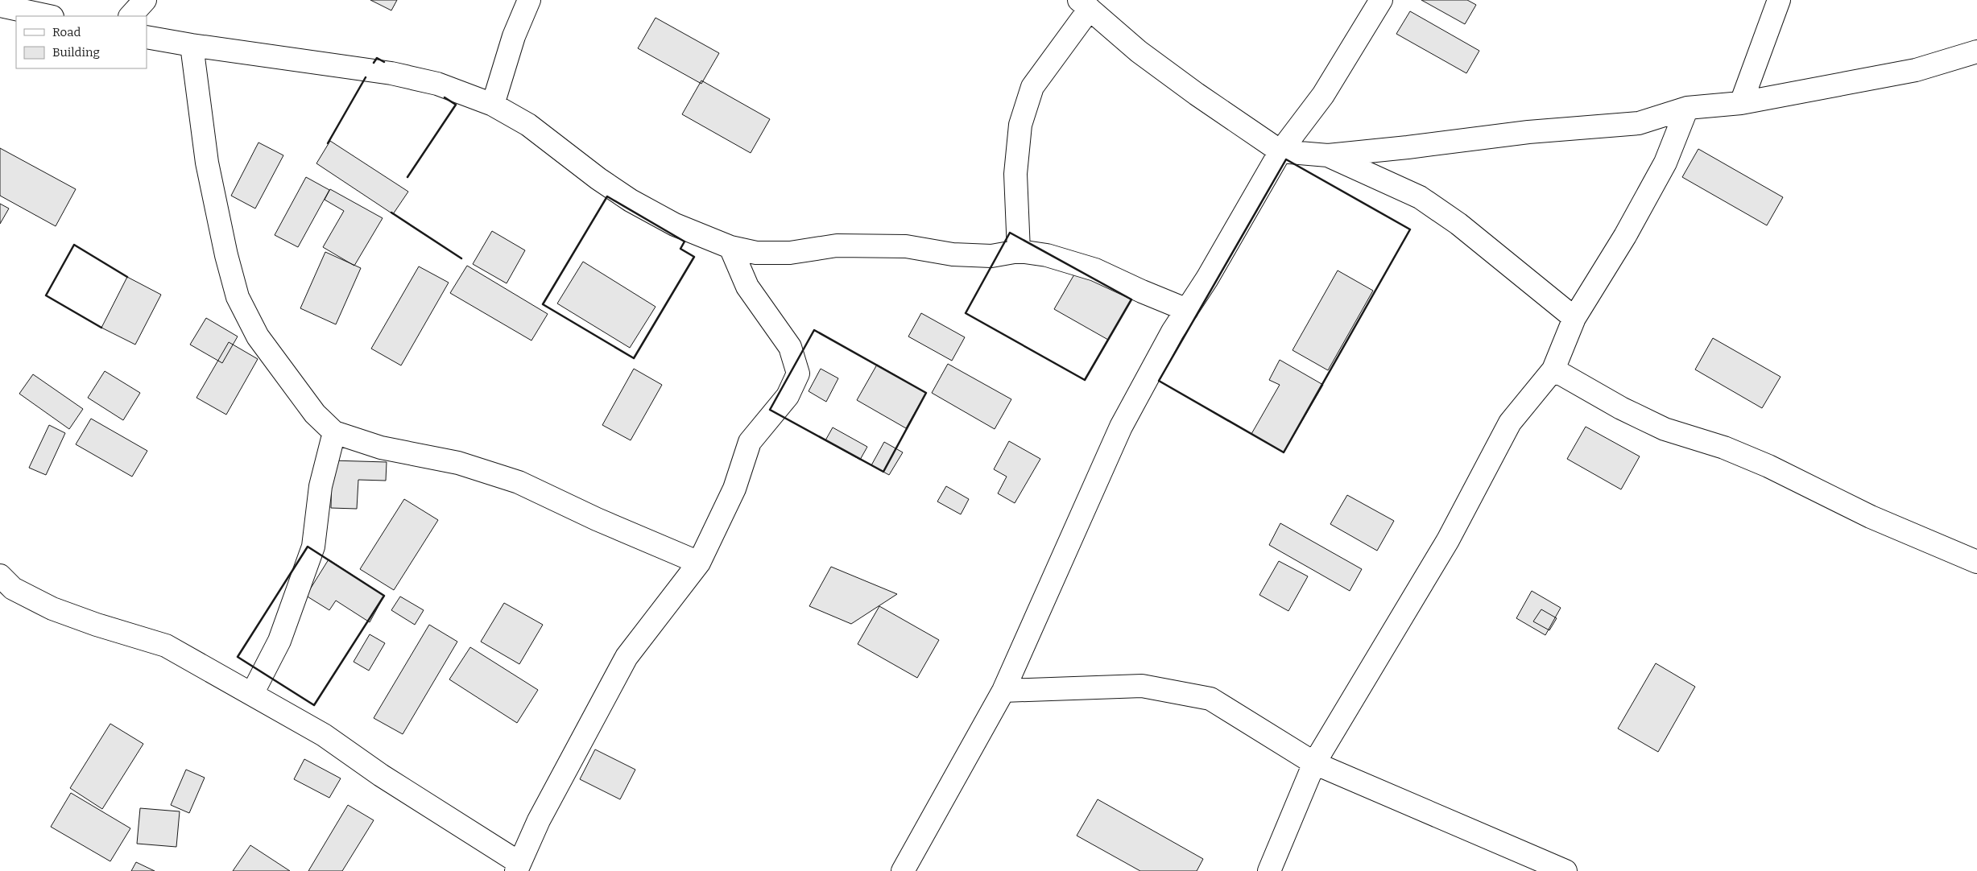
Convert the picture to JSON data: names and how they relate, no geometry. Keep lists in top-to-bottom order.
{
  "legend": ["Road", "Building"]
}
